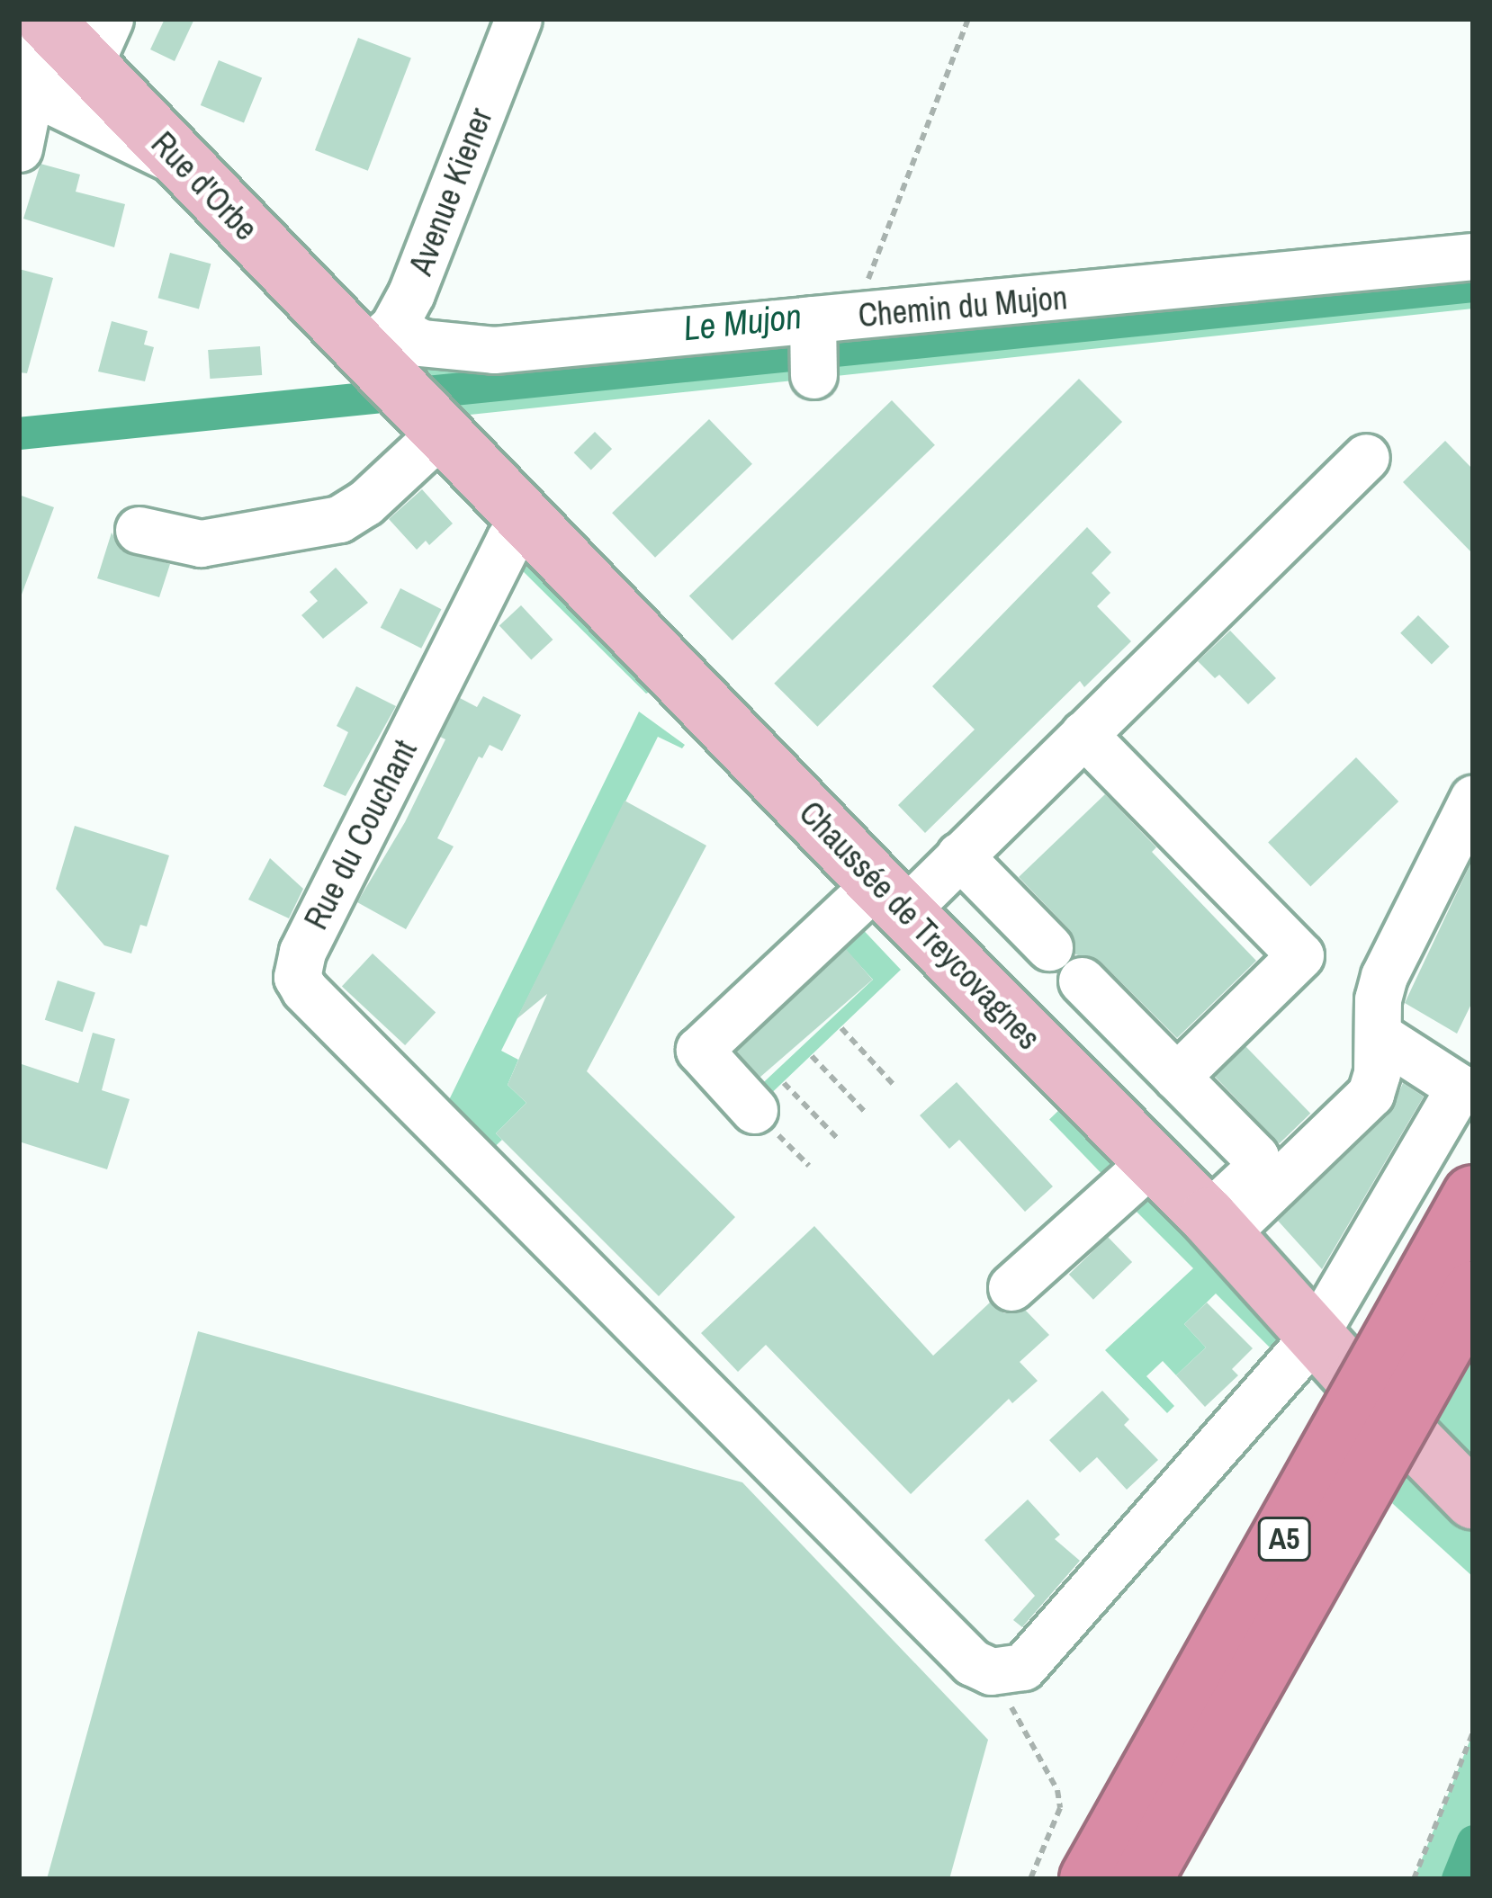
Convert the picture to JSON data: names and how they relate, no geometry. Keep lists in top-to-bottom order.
{
  "streets": {
    "highway": ["A5"],
    "main road": ["Rue d'Orbe", "Chaussée de Treycovagnes"],
    "street": ["Avenue Kiener", "Chemin du Mujon", "Rue du Couchant"]
  },
  "crossings": [
    ["Rue d'Orbe", "Avenue Kiener"],
    ["Rue d'Orbe", "Chemin du Mujon"],
    ["Rue d'Orbe", "Chaussée de Treycovagnes"],
    ["Avenue Kiener", "Chemin du Mujon"],
    ["Avenue Kiener", "Chaussée de Treycovagnes"],
    ["Chemin du Mujon", "Chaussée de Treycovagnes"],
    ["Rue du Couchant", "Chaussée de Treycovagnes"]
  ],
  "water": ["Le Mujon"]
}
